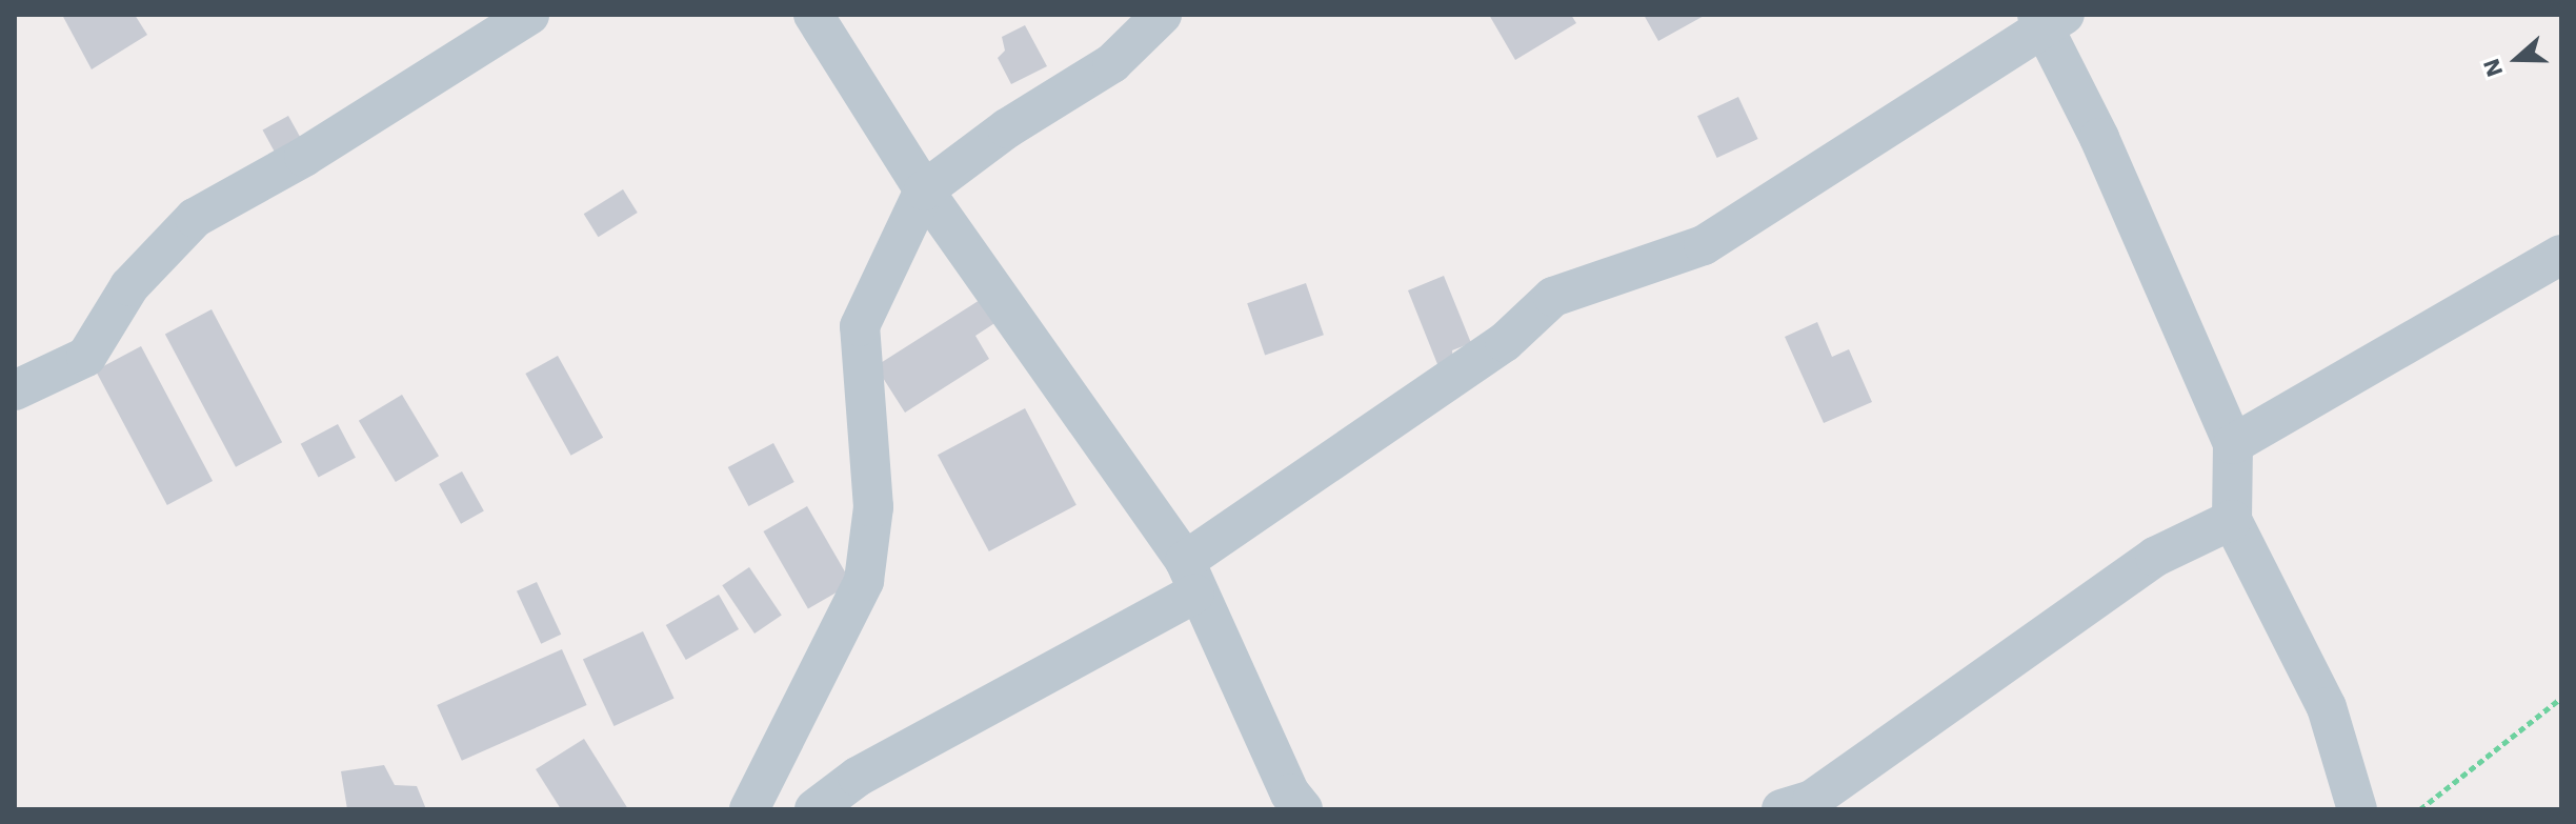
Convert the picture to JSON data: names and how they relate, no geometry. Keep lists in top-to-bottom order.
{
  "north": "left"
}
